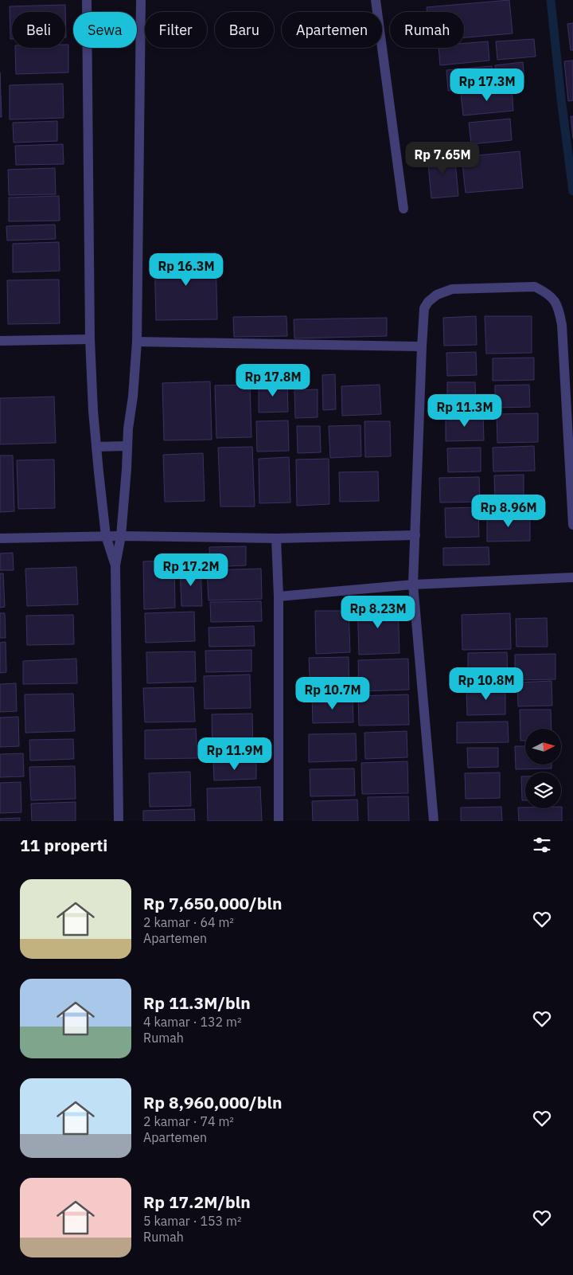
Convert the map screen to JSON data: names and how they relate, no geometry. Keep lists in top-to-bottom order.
{
  "north": "right",
  "page": {
    "chip": [
      "Beli",
      "Sewa",
      "Filter",
      "Baru",
      "Apartemen",
      "Rumah"
    ],
    "price": [
      "Rp 17.3M",
      "Rp 7.65M",
      "Rp 16.3M",
      "Rp 17.8M",
      "Rp 11.3M",
      "Rp 8.96M",
      "Rp 17.2M",
      "Rp 8.23M",
      "Rp 10.8M",
      "Rp 10.7M",
      "Rp 11.9M"
    ],
    "heading": "11 properti",
    "list": [
      {
        "name": "Rp 7,650,000/bln",
        "note": "2 kamar · 64 m² · Apartemen"
      },
      {
        "name": "Rp 11.3M/bln",
        "note": "4 kamar · 132 m² · Rumah"
      },
      {
        "name": "Rp 8,960,000/bln",
        "note": "2 kamar · 74 m² · Apartemen"
      },
      {
        "name": "Rp 17.2M/bln",
        "note": "5 kamar · 153 m² · Rumah"
      }
    ]
  }
}
